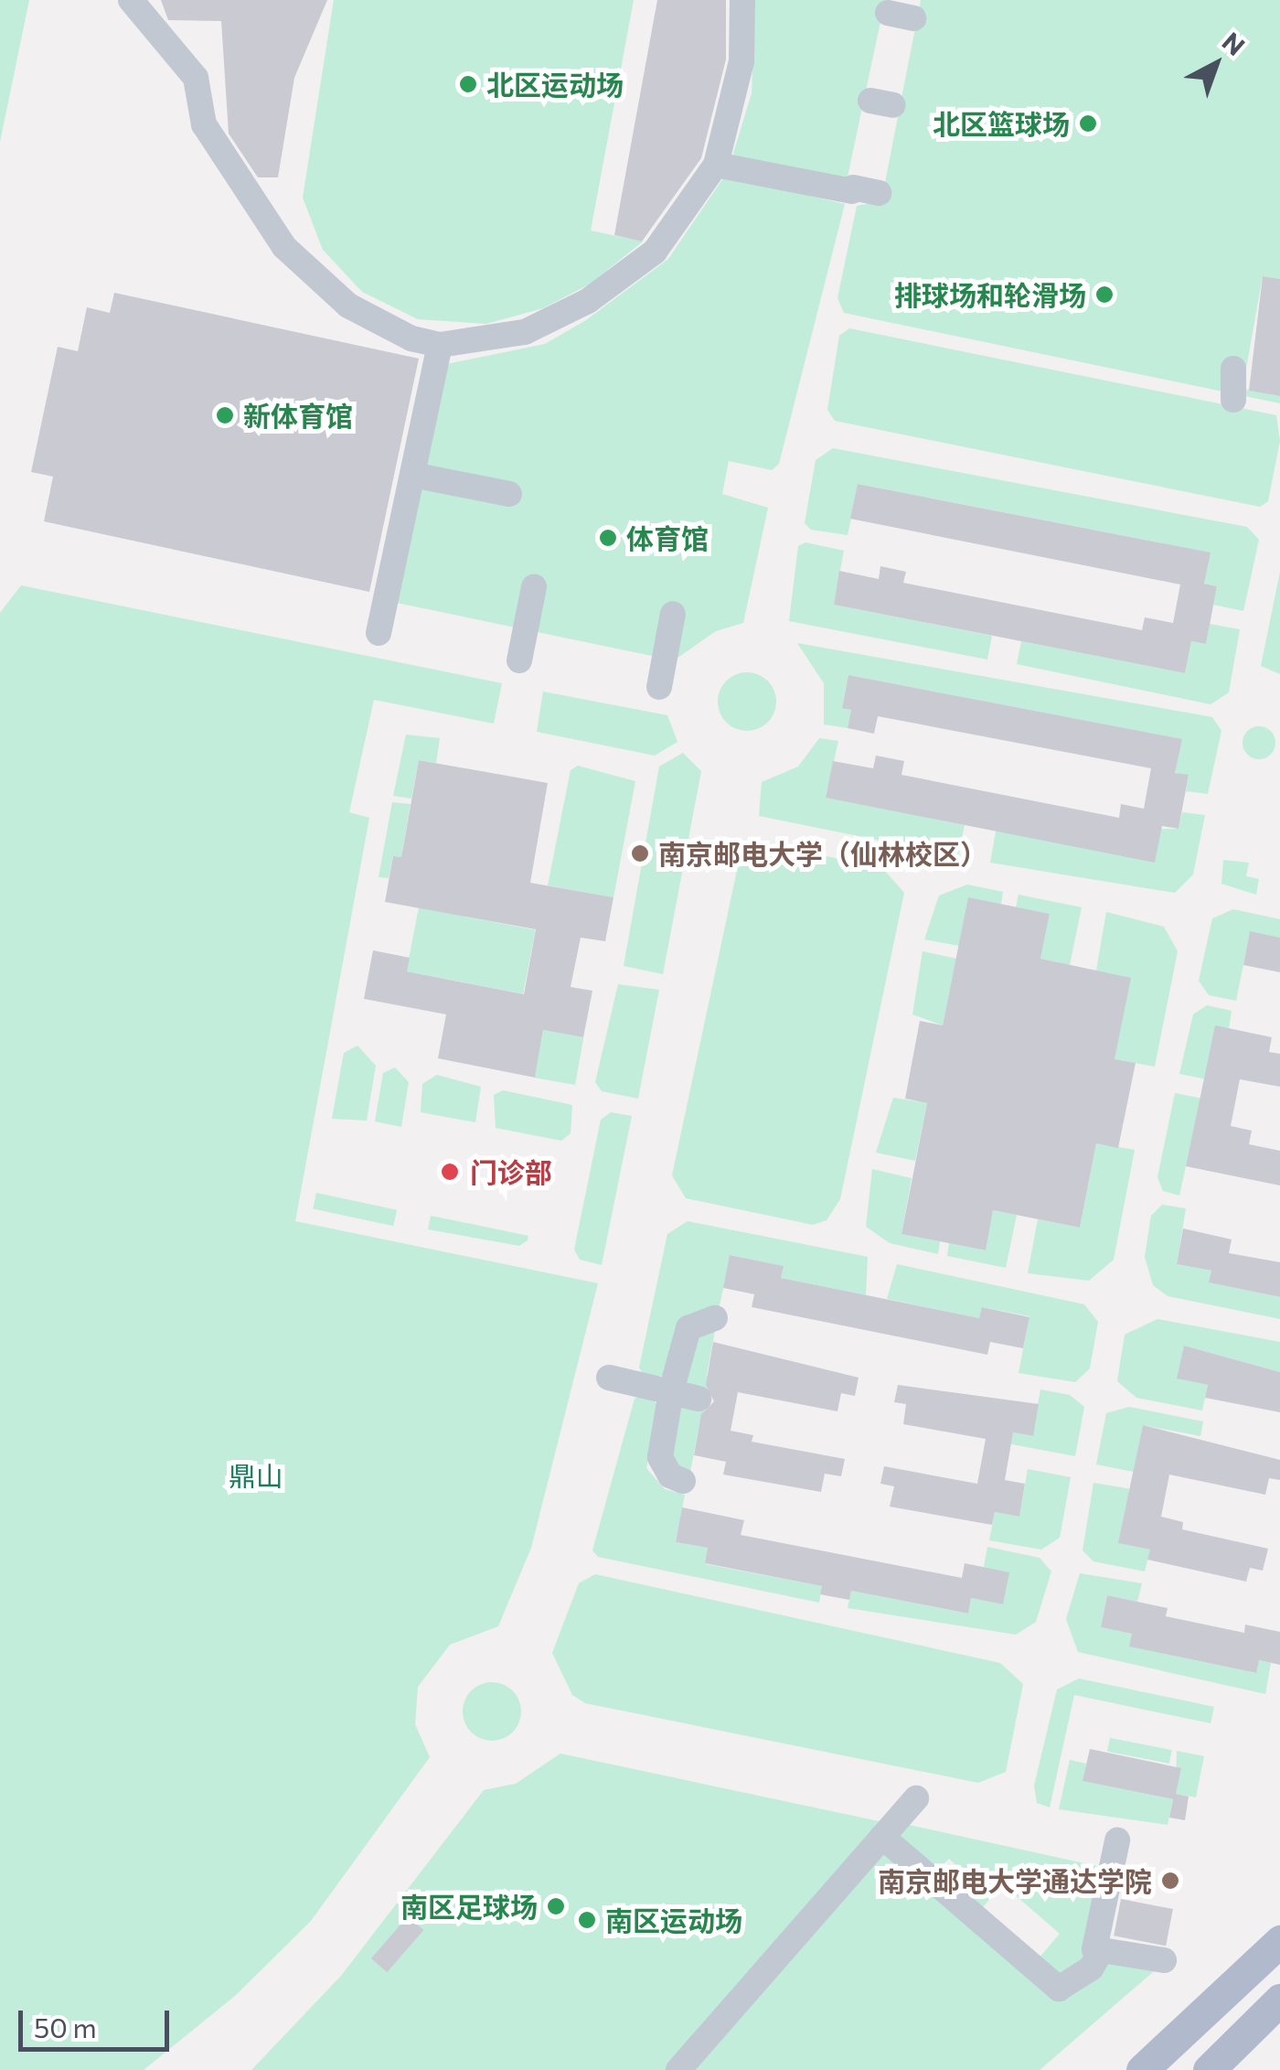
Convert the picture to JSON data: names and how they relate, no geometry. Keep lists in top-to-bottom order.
{
  "parks": ["鼎山"],
  "places": [
    "北区运动场",
    "北区篮球场",
    "排球场和轮滑场",
    "新体育馆",
    "体育馆",
    "南京邮电大学（仙林校区）",
    "门诊部",
    "南京邮电大学通达学院",
    "南区足球场",
    "南区运动场"
  ],
  "scale_bar": "50 m",
  "north": "top right"
}
